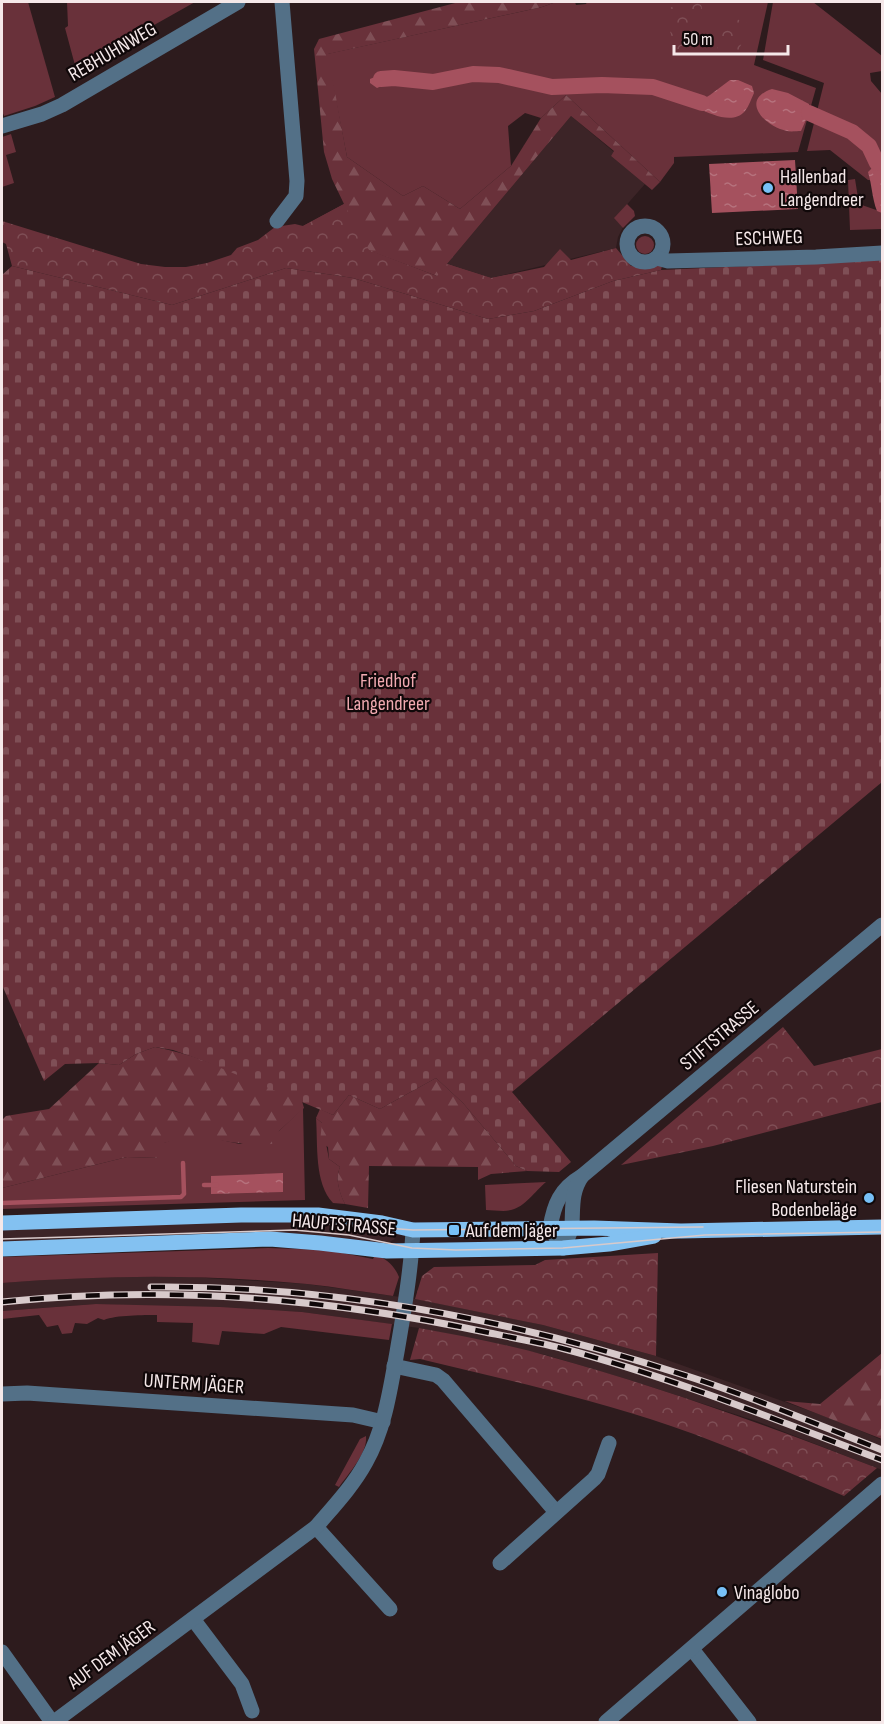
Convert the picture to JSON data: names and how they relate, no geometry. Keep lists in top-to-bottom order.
{
  "streets": {
    "main road": ["HAUPTSTRASSE"],
    "street": [
      "REBHUHNWEG",
      "ESCHWEG",
      "STIFTSTRASSE",
      "UNTERM JÄGER",
      "AUF DEM JÄGER"
    ]
  },
  "crossings": [
    ["STIFTSTRASSE", "HAUPTSTRASSE"],
    ["HAUPTSTRASSE", "AUF DEM JÄGER"],
    ["UNTERM JÄGER", "AUF DEM JÄGER"]
  ],
  "parks": ["Friedhof Langendreer"],
  "places": {
    "other": ["Hallenbad Langendreer", "Fliesen Naturstein Bodenbeläge", "Vinaglobo"],
    "transit": ["Auf dem Jäger"]
  },
  "scale_bar": "50 m"
}
